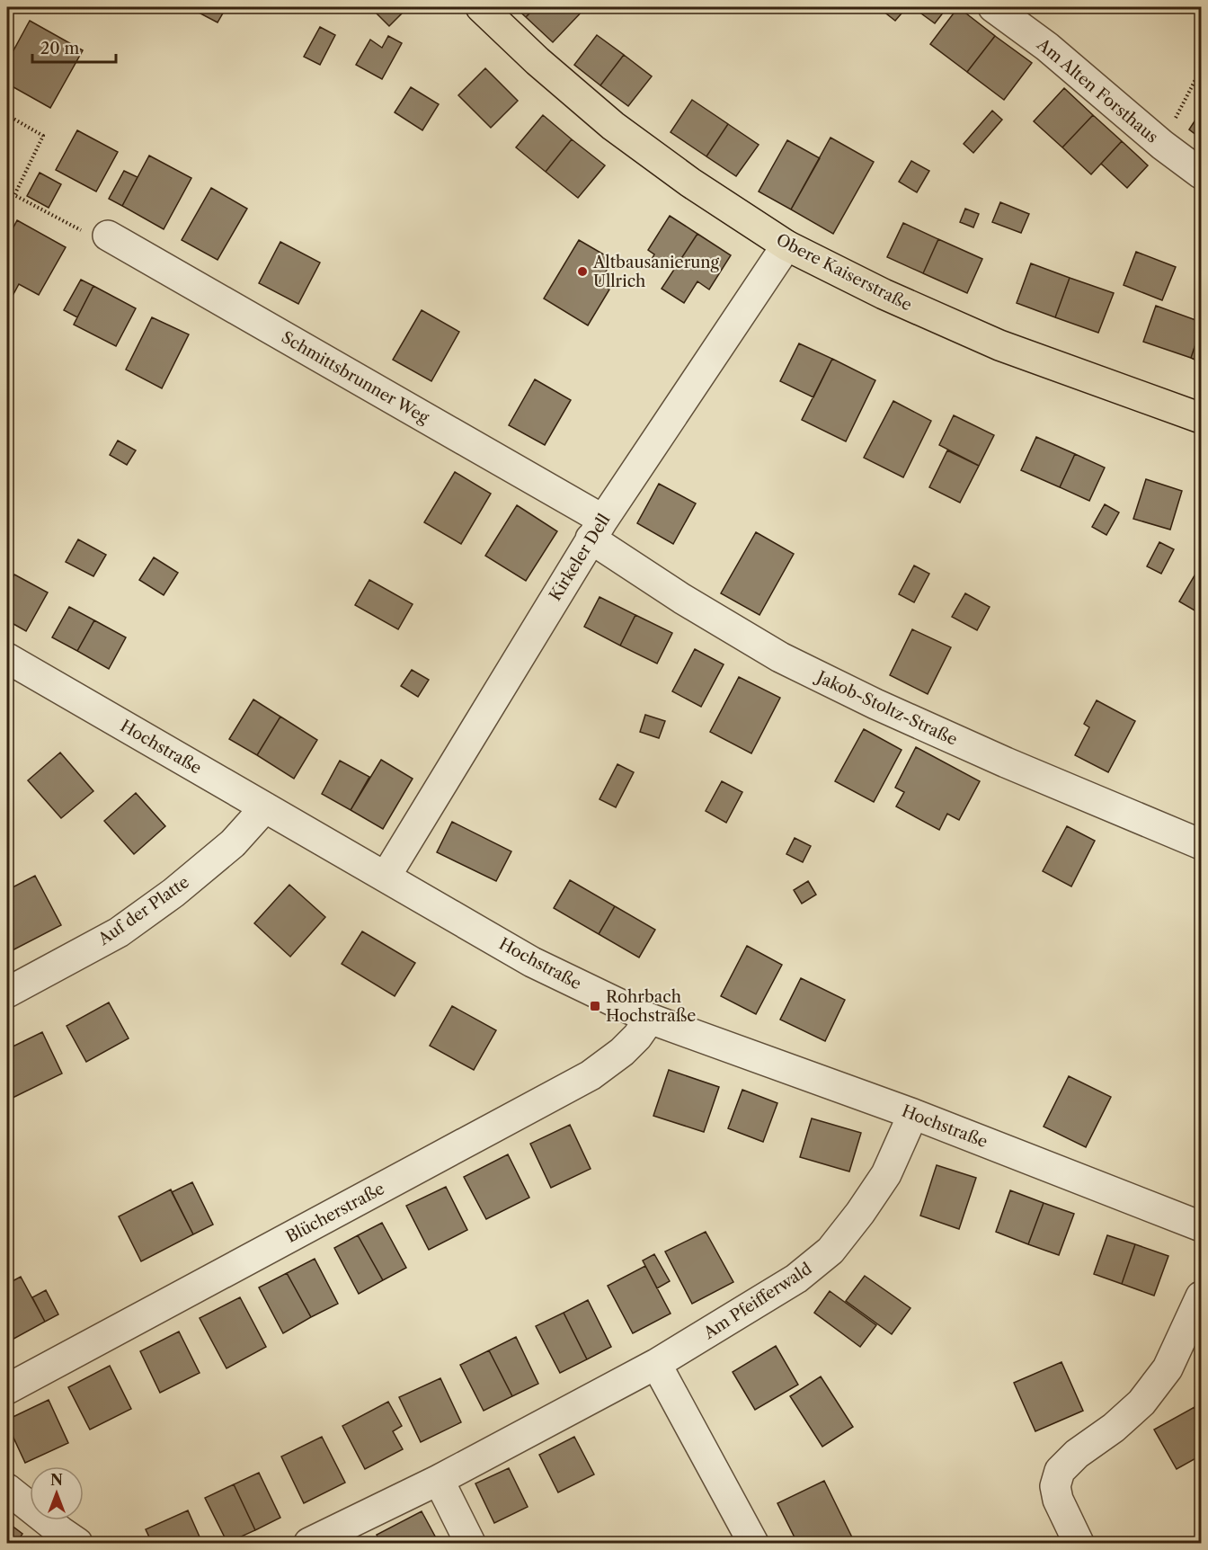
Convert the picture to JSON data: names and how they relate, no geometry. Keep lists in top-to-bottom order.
{
  "streets": {
    "main road": ["Obere Kaiserstraße"],
    "street": [
      "Am Alten Forsthaus",
      "Schmittsbrunner Weg",
      "Kirkeler Dell",
      "Jakob-Stoltz-Straße",
      "Hochstraße",
      "Auf der Platte",
      "Blücherstraße",
      "Am Pfeifferwald"
    ]
  },
  "crossings": [
    ["Obere Kaiserstraße", "Kirkeler Dell"],
    ["Schmittsbrunner Weg", "Kirkeler Dell"],
    ["Schmittsbrunner Weg", "Jakob-Stoltz-Straße"],
    ["Kirkeler Dell", "Jakob-Stoltz-Straße"],
    ["Kirkeler Dell", "Hochstraße"],
    ["Hochstraße", "Auf der Platte"],
    ["Hochstraße", "Blücherstraße"],
    ["Hochstraße", "Am Pfeifferwald"]
  ],
  "places": {
    "other": ["Altbausanierung Ullrich"],
    "transit": ["Rohrbach Hochstraße"]
  },
  "scale_bar": "20 m",
  "north": "top"
}
